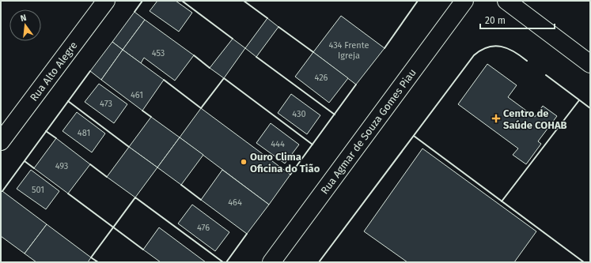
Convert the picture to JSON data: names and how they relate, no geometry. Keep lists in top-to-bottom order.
{
  "streets": {
    "street": ["Rua Alto Alegre", "Rua Agmar de Souza Gomes Piau"]
  },
  "places": {
    "health": ["Centro de Saúde COHAB"],
    "other": ["Ouro Clima Oficina do Tião"]
  },
  "house_numbers": [
    "434 Frente Igreja",
    "453",
    "426",
    "461",
    "473",
    "430",
    "481",
    "444",
    "493",
    "501",
    "464",
    "476"
  ],
  "scale_bar": "20 m",
  "north": "top"
}
